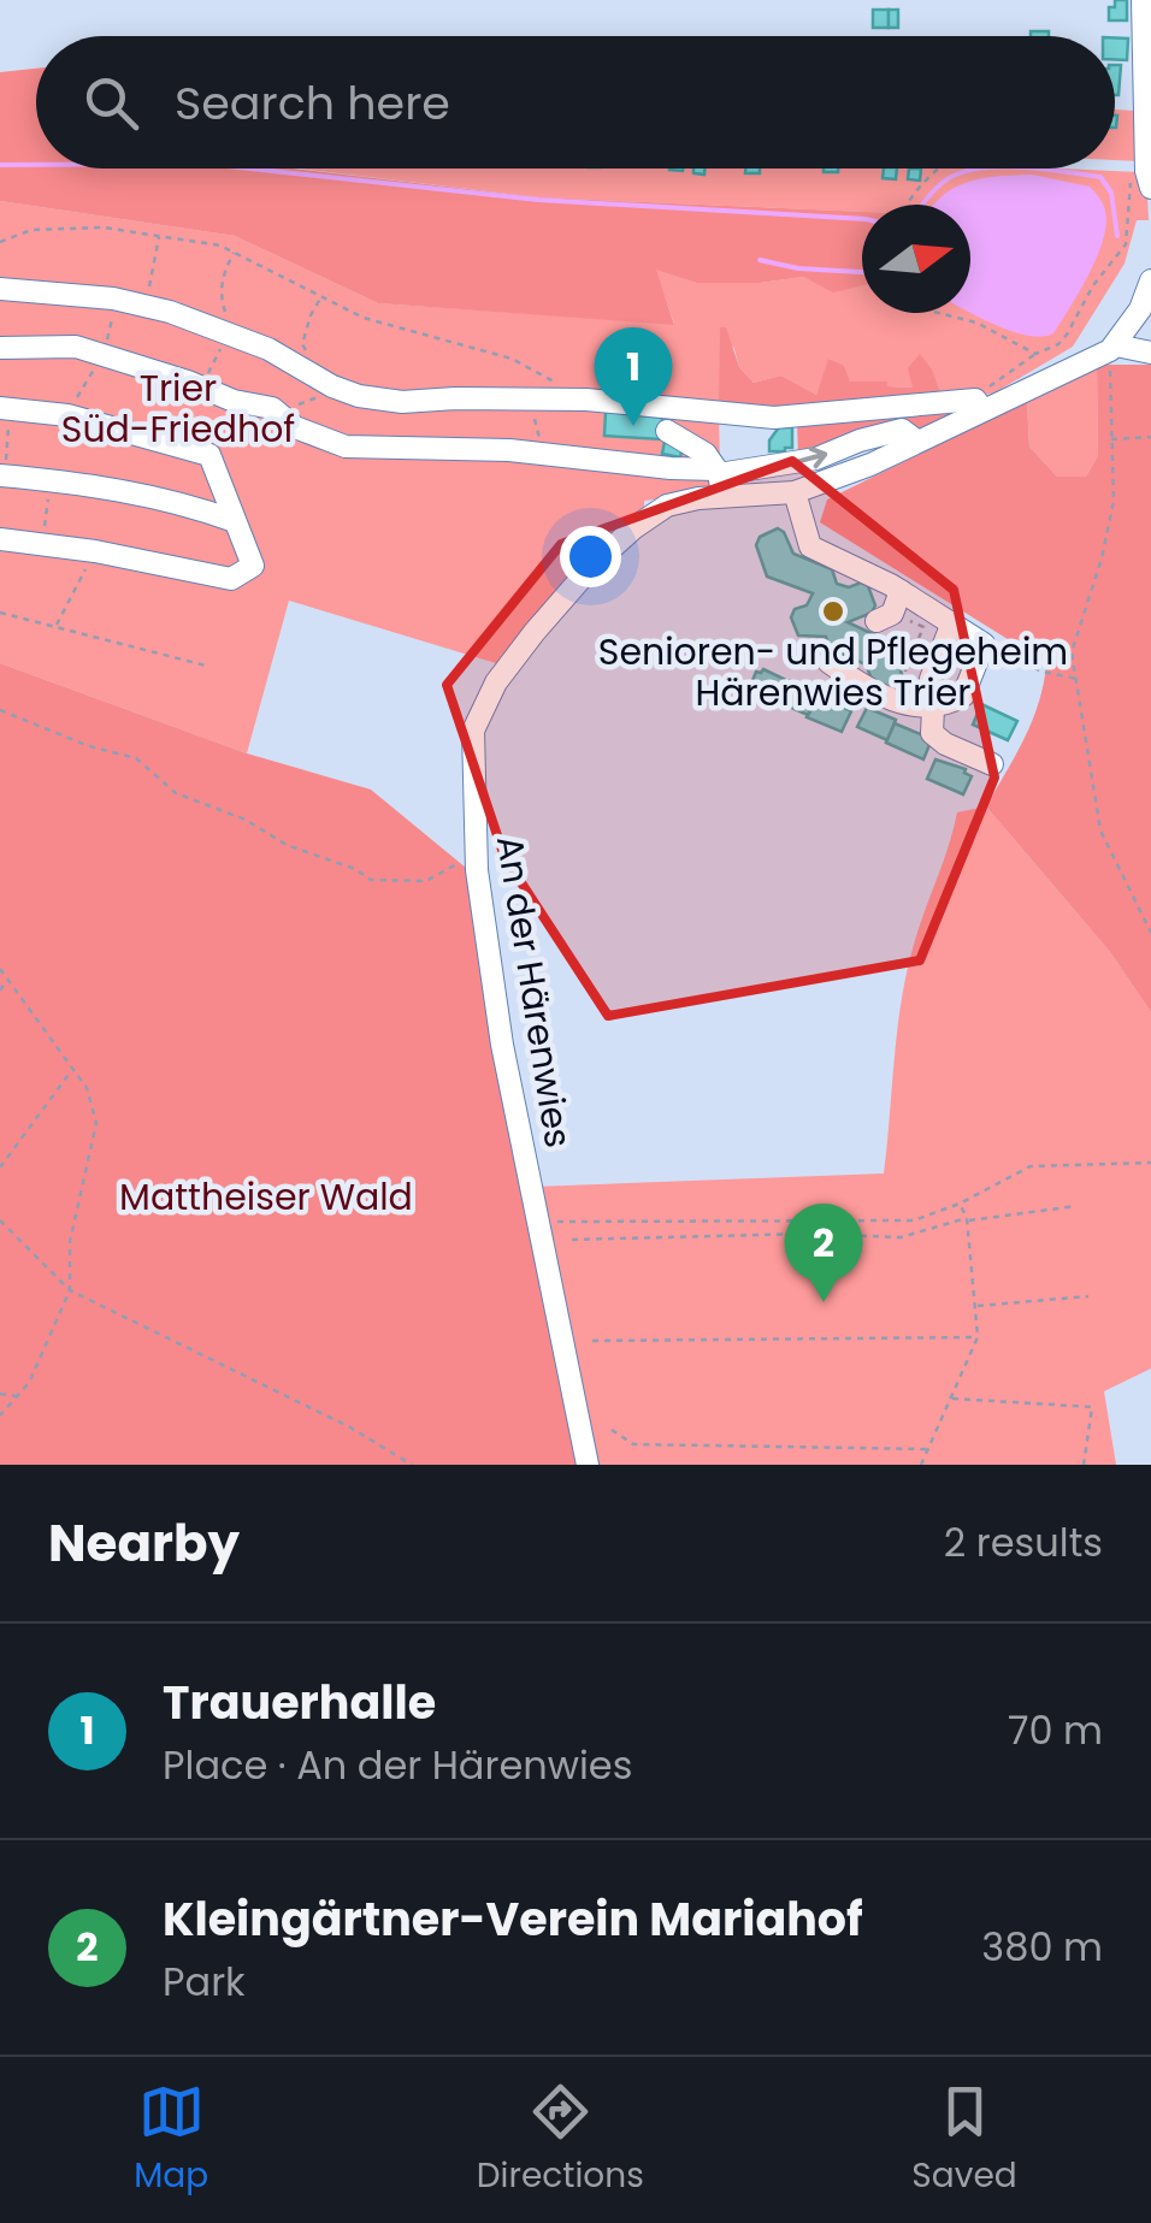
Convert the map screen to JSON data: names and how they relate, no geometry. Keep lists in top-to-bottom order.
{
  "streets": {
    "street": ["An der Härenwies"]
  },
  "parks": ["Trier Süd-Friedhof", "Mattheiser Wald"],
  "places": ["Senioren- und Pflegeheim Härenwies Trier"],
  "north": "right",
  "page": {
    "search": "Search here",
    "pins": ["1", "2"],
    "heading": ["Nearby", "2 results"],
    "list": [
      {
        "mark": "1",
        "name": "Trauerhalle",
        "note": "Place · An der Härenwies",
        "value": "70 m"
      },
      {
        "mark": "2",
        "name": "Kleingärtner-Verein Mariahof",
        "note": "Park",
        "value": "380 m"
      }
    ],
    "nav": ["Map", "Directions", "Saved"]
  }
}
